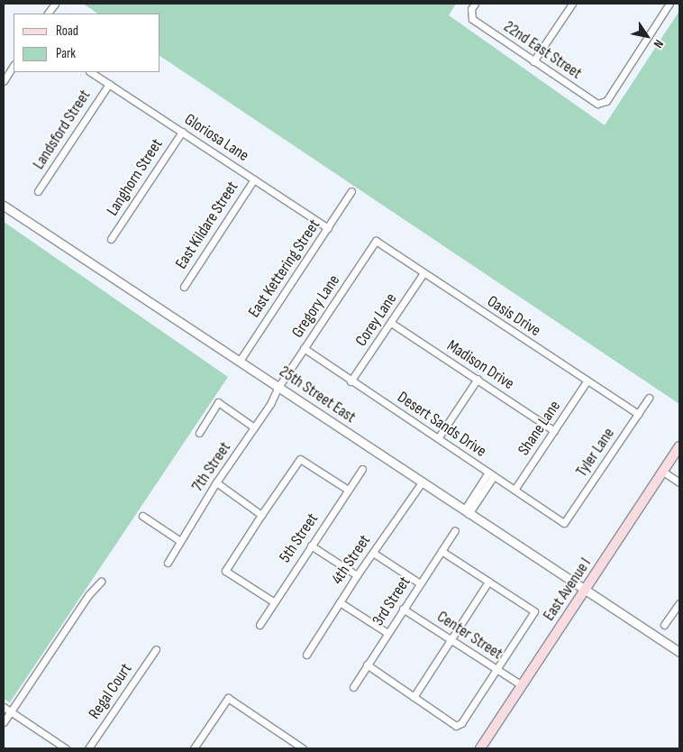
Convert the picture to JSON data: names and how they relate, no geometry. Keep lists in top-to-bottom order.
{
  "streets": {
    "main road": ["East Avenue I"],
    "street": [
      "22nd East Street",
      "Landsford Street",
      "Gloriosa Lane",
      "Langhorn Street",
      "East Kildare Street",
      "East Kettering Street",
      "Gregory Lane",
      "Oasis Drive",
      "Corey Lane",
      "Madison Drive",
      "25th Street East",
      "Desert Sands Drive",
      "Shane Lane",
      "Tyler Lane",
      "7th Street",
      "5th Street",
      "4th Street",
      "3rd Street",
      "Center Street",
      "Regal Court"
    ]
  },
  "crossings": [
    ["Landsford Street", "Gloriosa Lane"],
    ["Gloriosa Lane", "Langhorn Street"],
    ["Gloriosa Lane", "East Kildare Street"],
    ["Gloriosa Lane", "East Kettering Street"],
    ["East Kettering Street", "25th Street East"],
    ["Gregory Lane", "Oasis Drive"],
    ["Gregory Lane", "25th Street East"],
    ["Gregory Lane", "Desert Sands Drive"],
    ["Gregory Lane", "7th Street"],
    ["Oasis Drive", "Corey Lane"],
    ["Oasis Drive", "Shane Lane"],
    ["Oasis Drive", "Tyler Lane"],
    ["Corey Lane", "Madison Drive"],
    ["Corey Lane", "Desert Sands Drive"],
    ["Madison Drive", "Shane Lane"],
    ["25th Street East", "7th Street"],
    ["25th Street East", "4th Street"],
    ["25th Street East", "East Avenue I"],
    ["Desert Sands Drive", "Shane Lane"],
    ["Desert Sands Drive", "Tyler Lane"],
    ["East Avenue I", "Center Street"],
    ["3rd Street", "Center Street"]
  ],
  "legend": ["Road", "Park"],
  "north": "bottom right"
}
